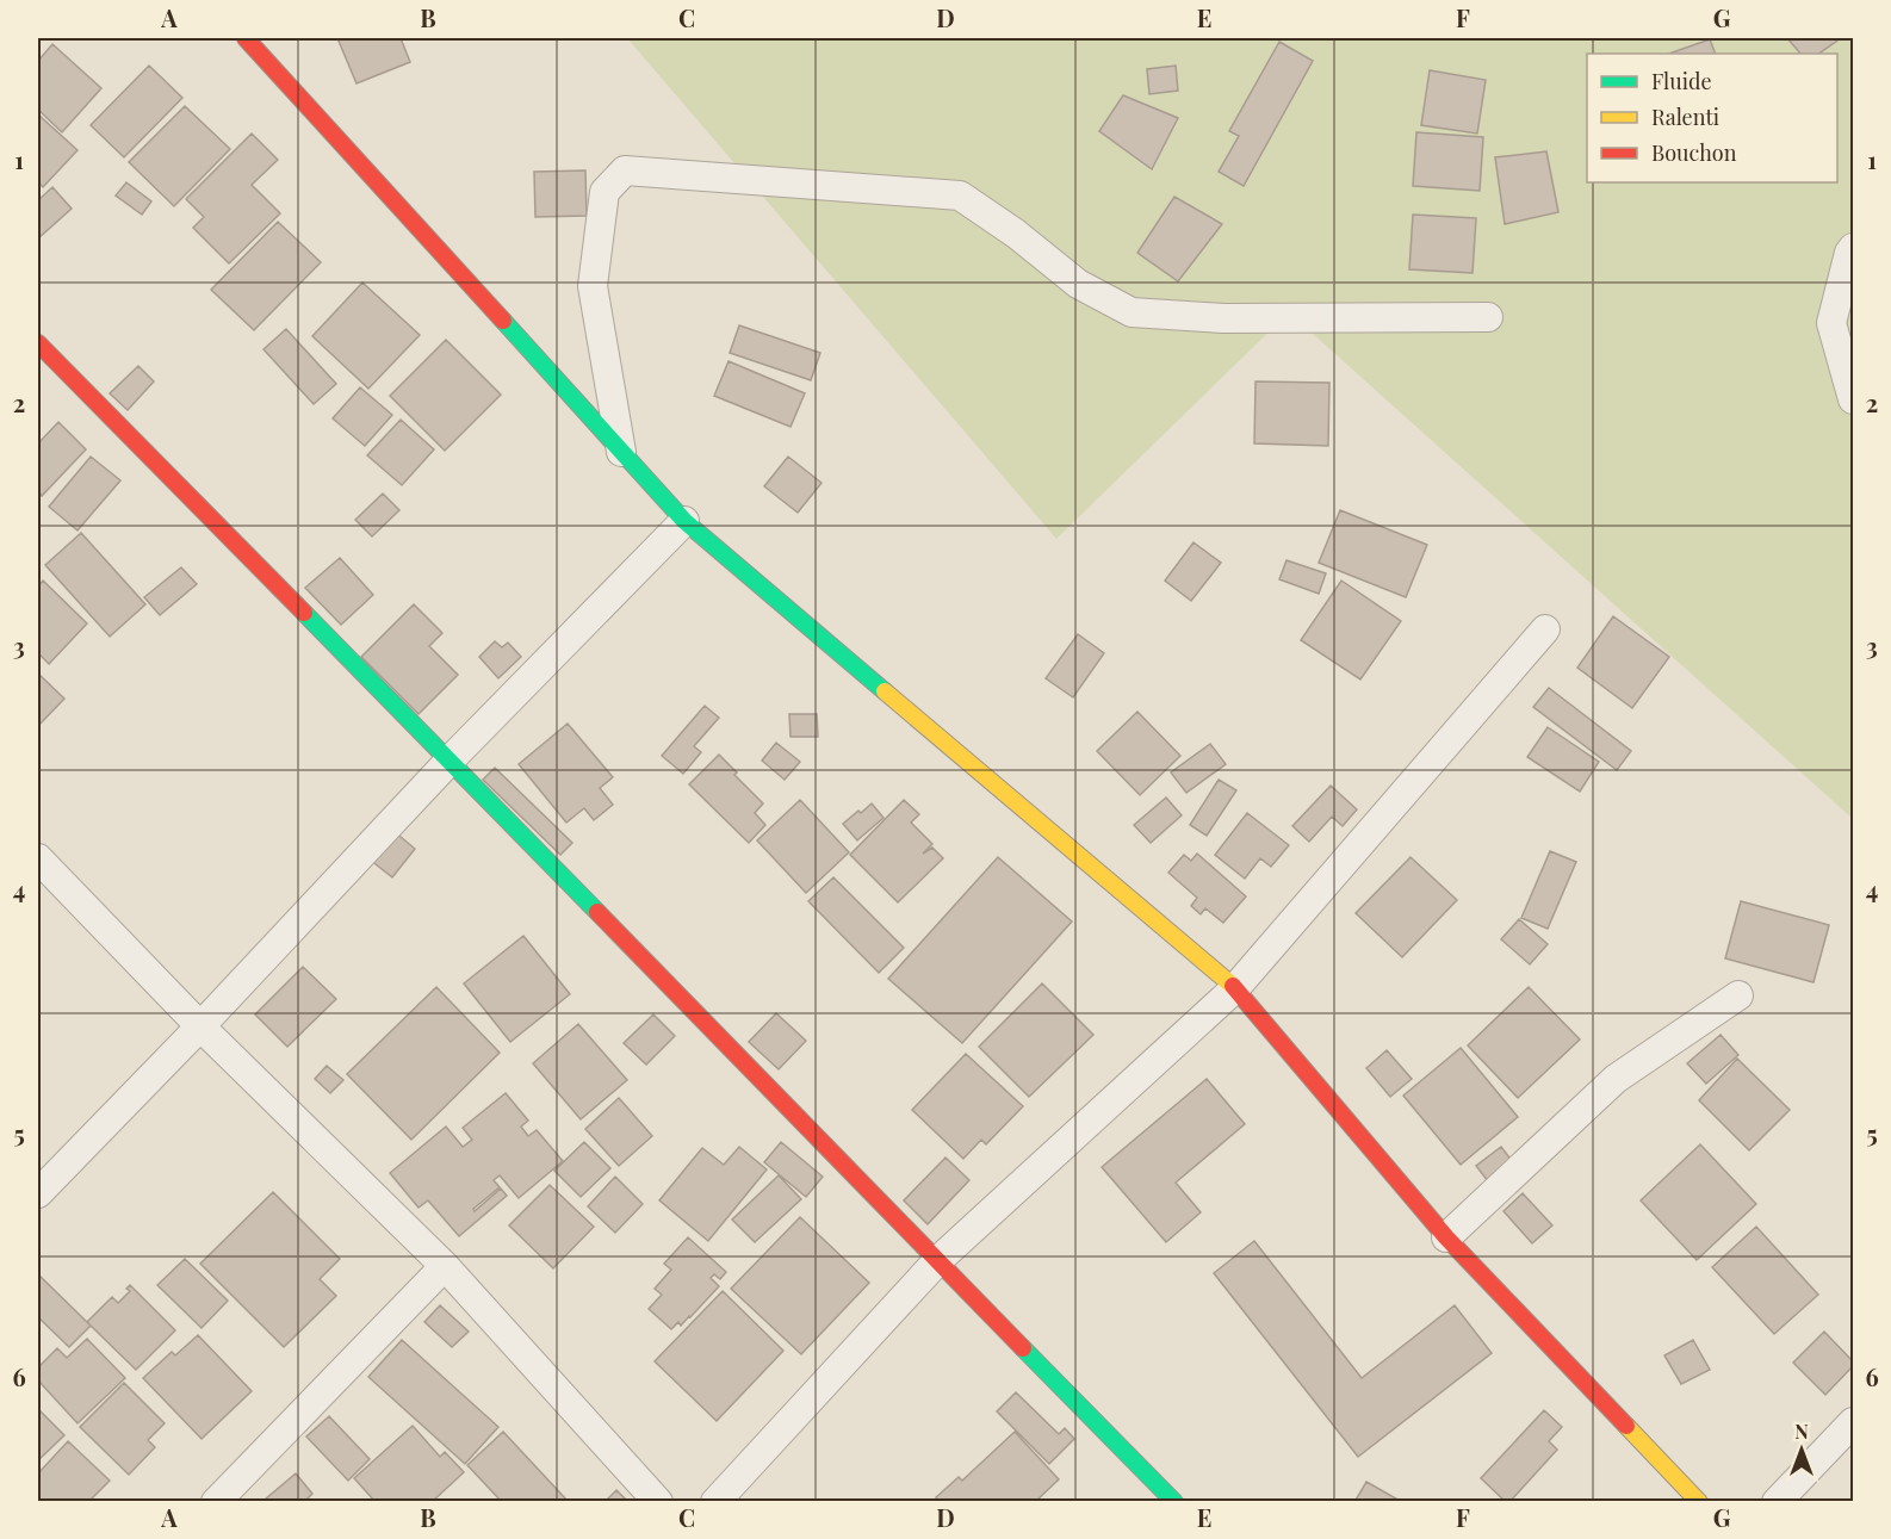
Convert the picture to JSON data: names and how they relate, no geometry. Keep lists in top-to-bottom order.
{
  "legend": ["Fluide", "Ralenti", "Bouchon"],
  "north": "top",
  "grid": {
    "columns": [
      "A",
      "B",
      "C",
      "D",
      "E",
      "F",
      "G"
    ],
    "rows": [
      "1",
      "2",
      "3",
      "4",
      "5",
      "6"
    ]
  }
}
